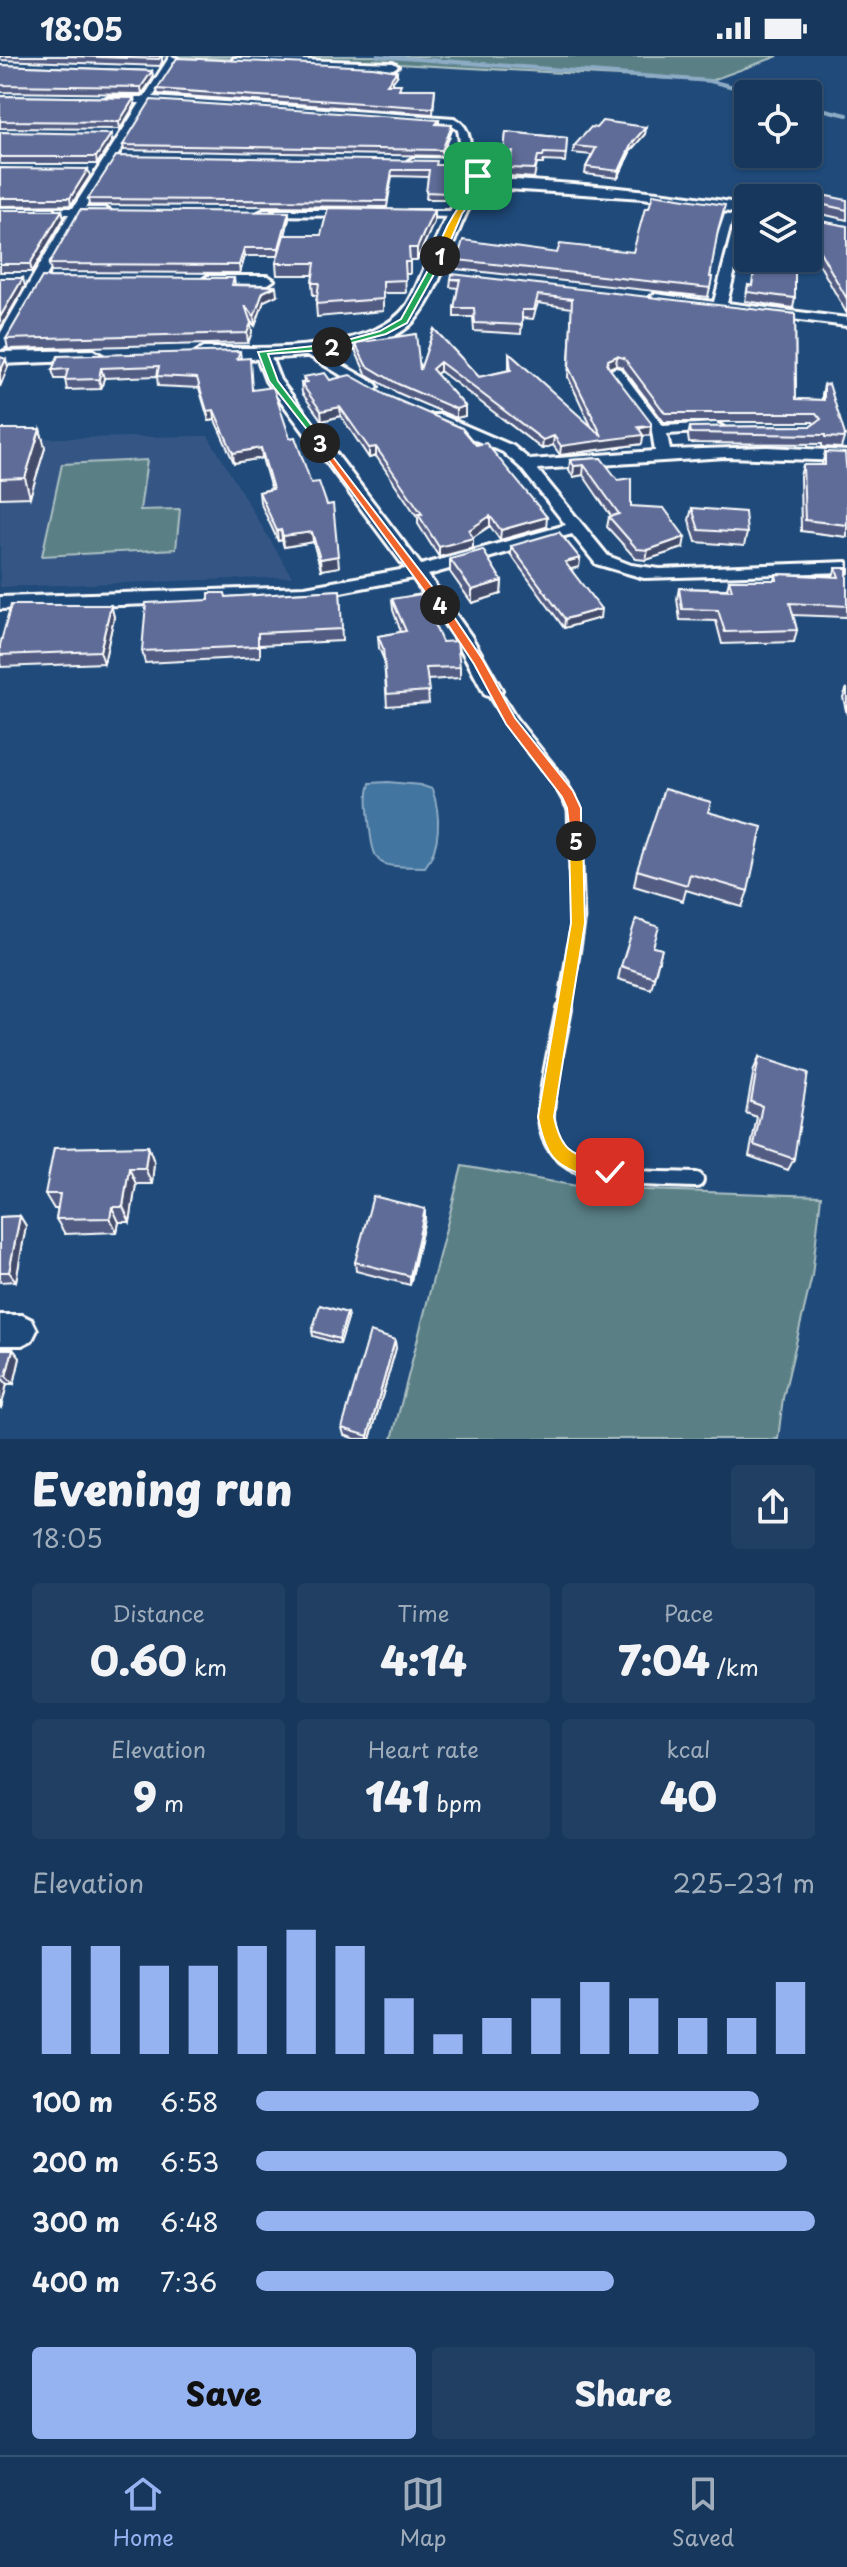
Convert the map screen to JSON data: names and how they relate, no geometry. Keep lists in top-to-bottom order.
{
  "page": {
    "status": "18:05",
    "pins": [
      "1",
      "2",
      "3",
      "4",
      "5"
    ],
    "heading": ["Evening run", "18:05"],
    "stats": [
      ["Distance", "0.60 km"],
      ["Time", "4:14"],
      ["Pace", "7:04 /km"],
      ["Elevation", "9 m"],
      ["Heart rate", "141 bpm"],
      ["kcal", "40"]
    ],
    "chart": ["Elevation", "225–231 m"],
    "list": [
      {
        "name": "100 m",
        "note": "6:58"
      },
      {
        "name": "200 m",
        "note": "6:53"
      },
      {
        "name": "300 m",
        "note": "6:48"
      },
      {
        "name": "400 m",
        "note": "7:36"
      }
    ],
    "buttons": ["Save", "Share"],
    "tabs": ["Home", "Map", "Saved"]
  }
}
